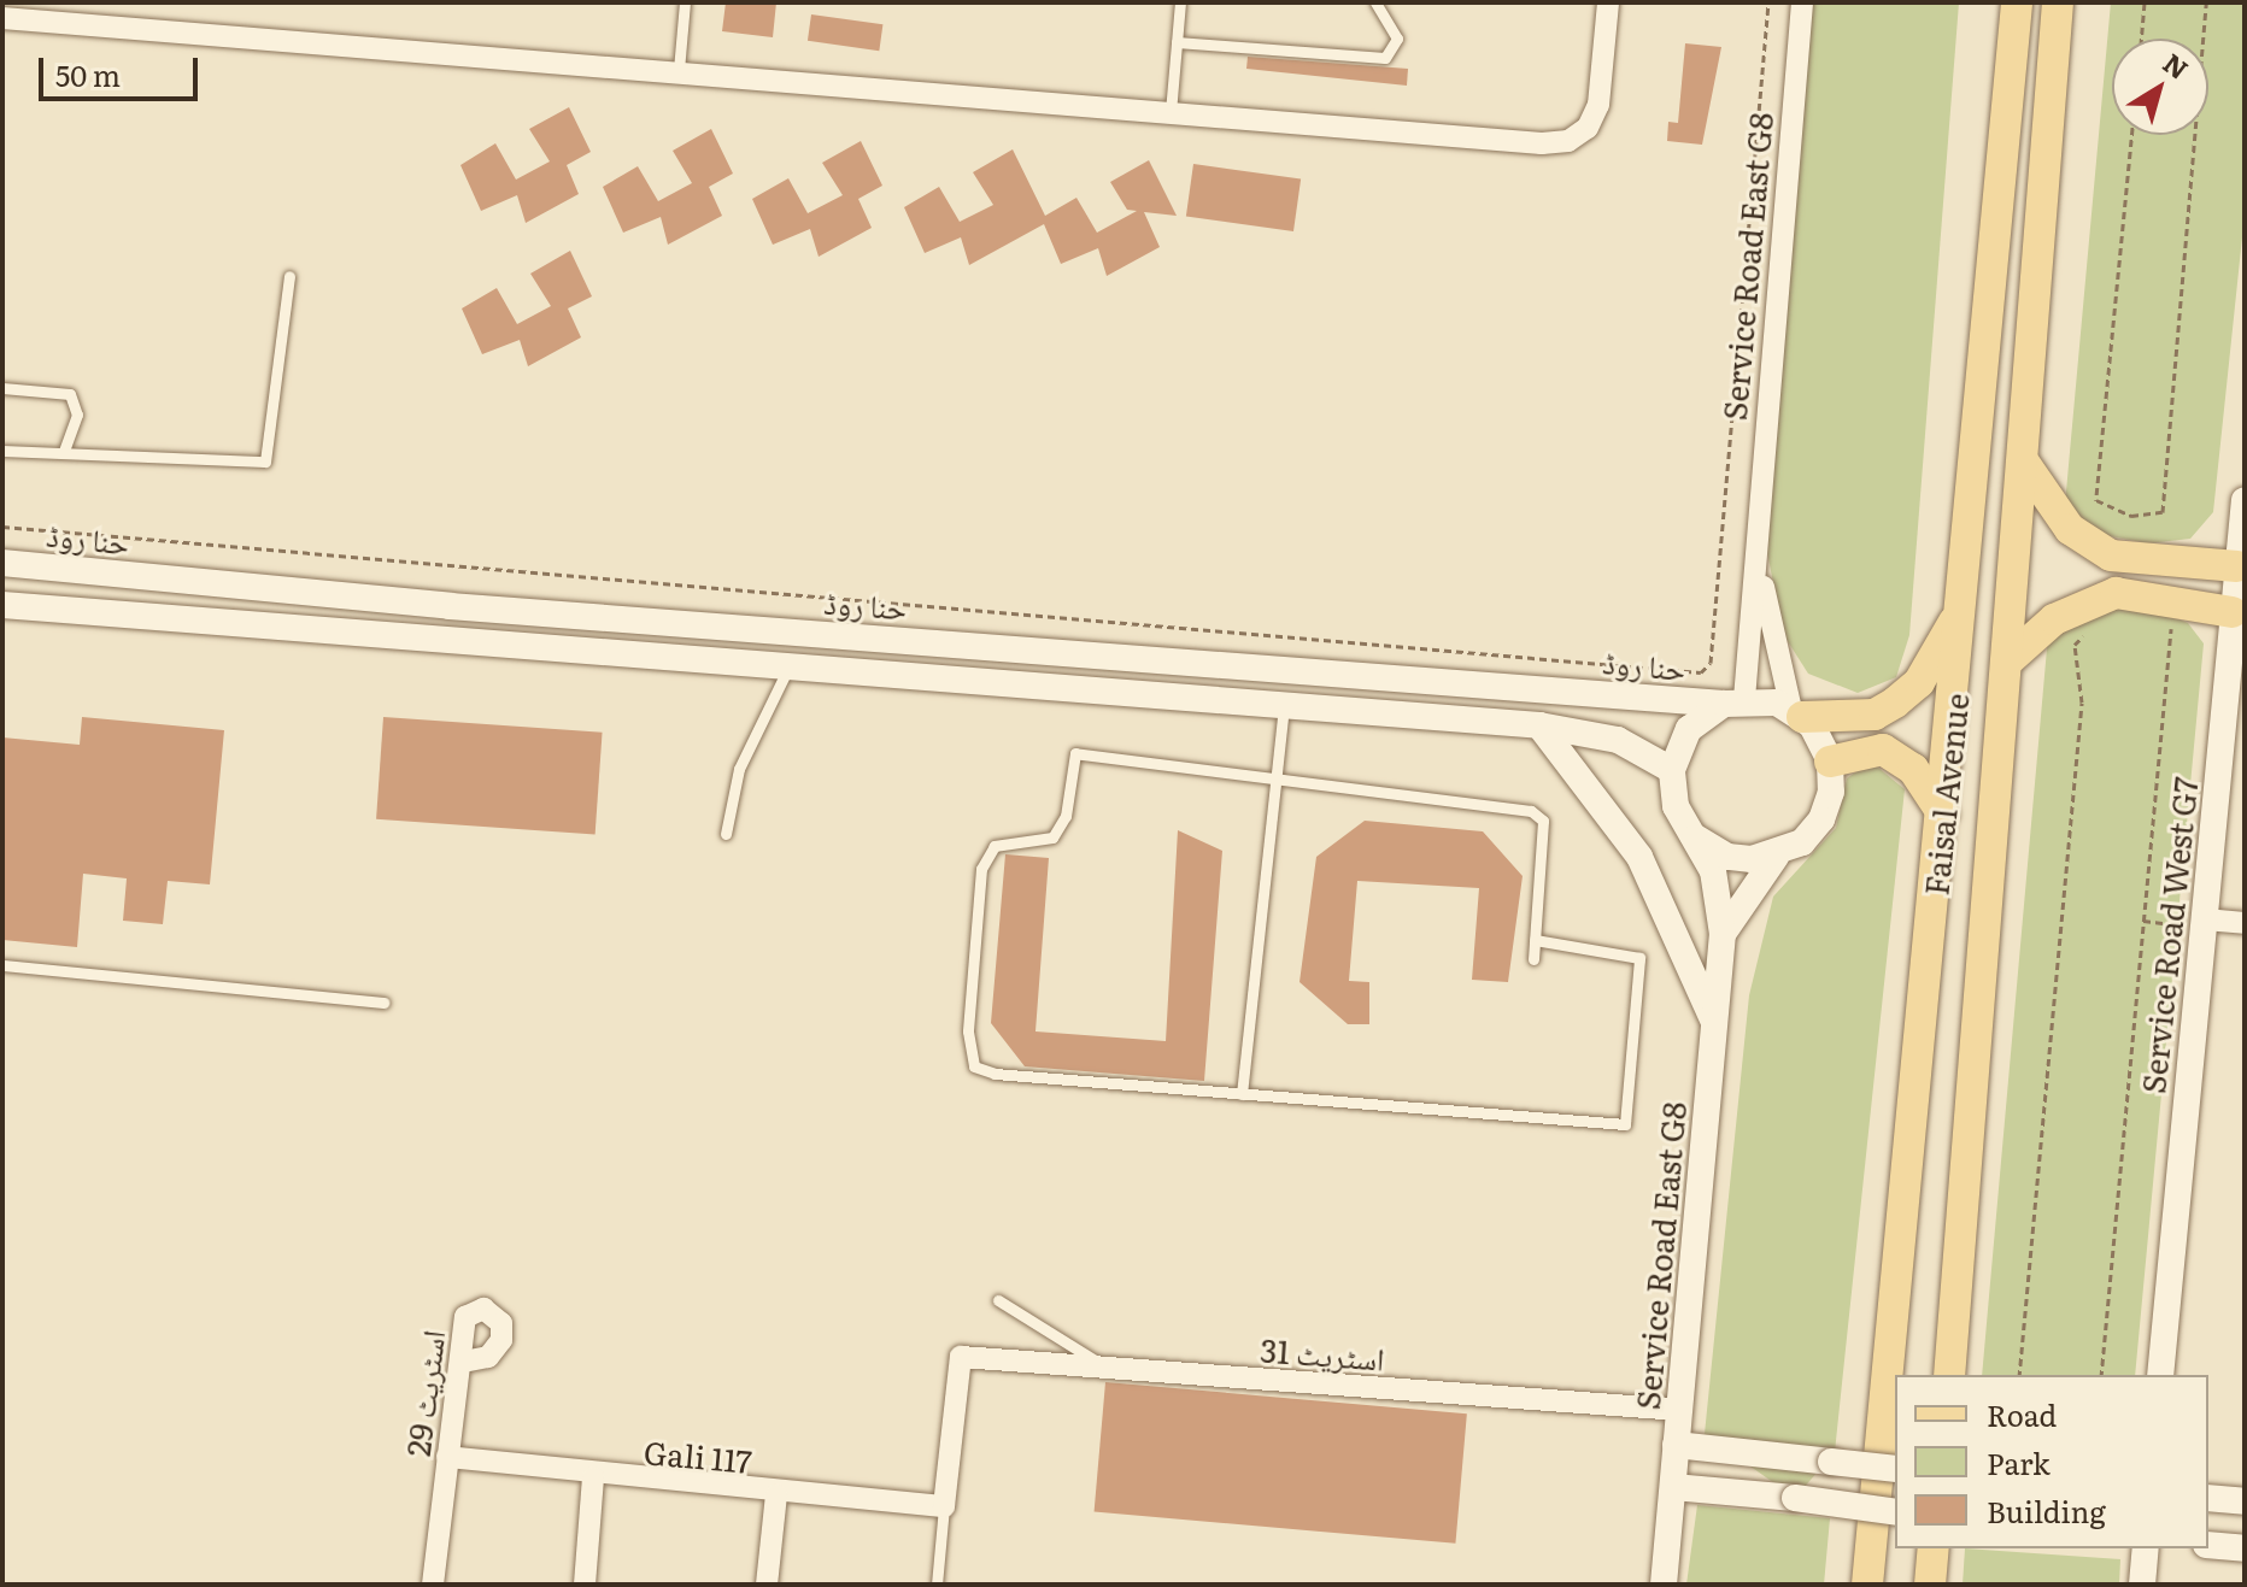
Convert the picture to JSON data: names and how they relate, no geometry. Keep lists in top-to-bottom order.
{
  "streets": {
    "main road": ["Faisal Avenue"],
    "street": [
      "Service Road East G8",
      "حنا روڈ",
      "Service Road West G7",
      "اسٹریٹ 31",
      "اسٹریٹ 29",
      "Gali 117"
    ]
  },
  "crossings": [
    ["Service Road East G8", "حنا روڈ"],
    ["Service Road East G8", "اسٹریٹ 31"],
    ["اسٹریٹ 31", "Gali 117"],
    ["اسٹریٹ 29", "Gali 117"]
  ],
  "legend": ["Road", "Park", "Building"],
  "scale_bar": "50 m",
  "north": "top right"
}
